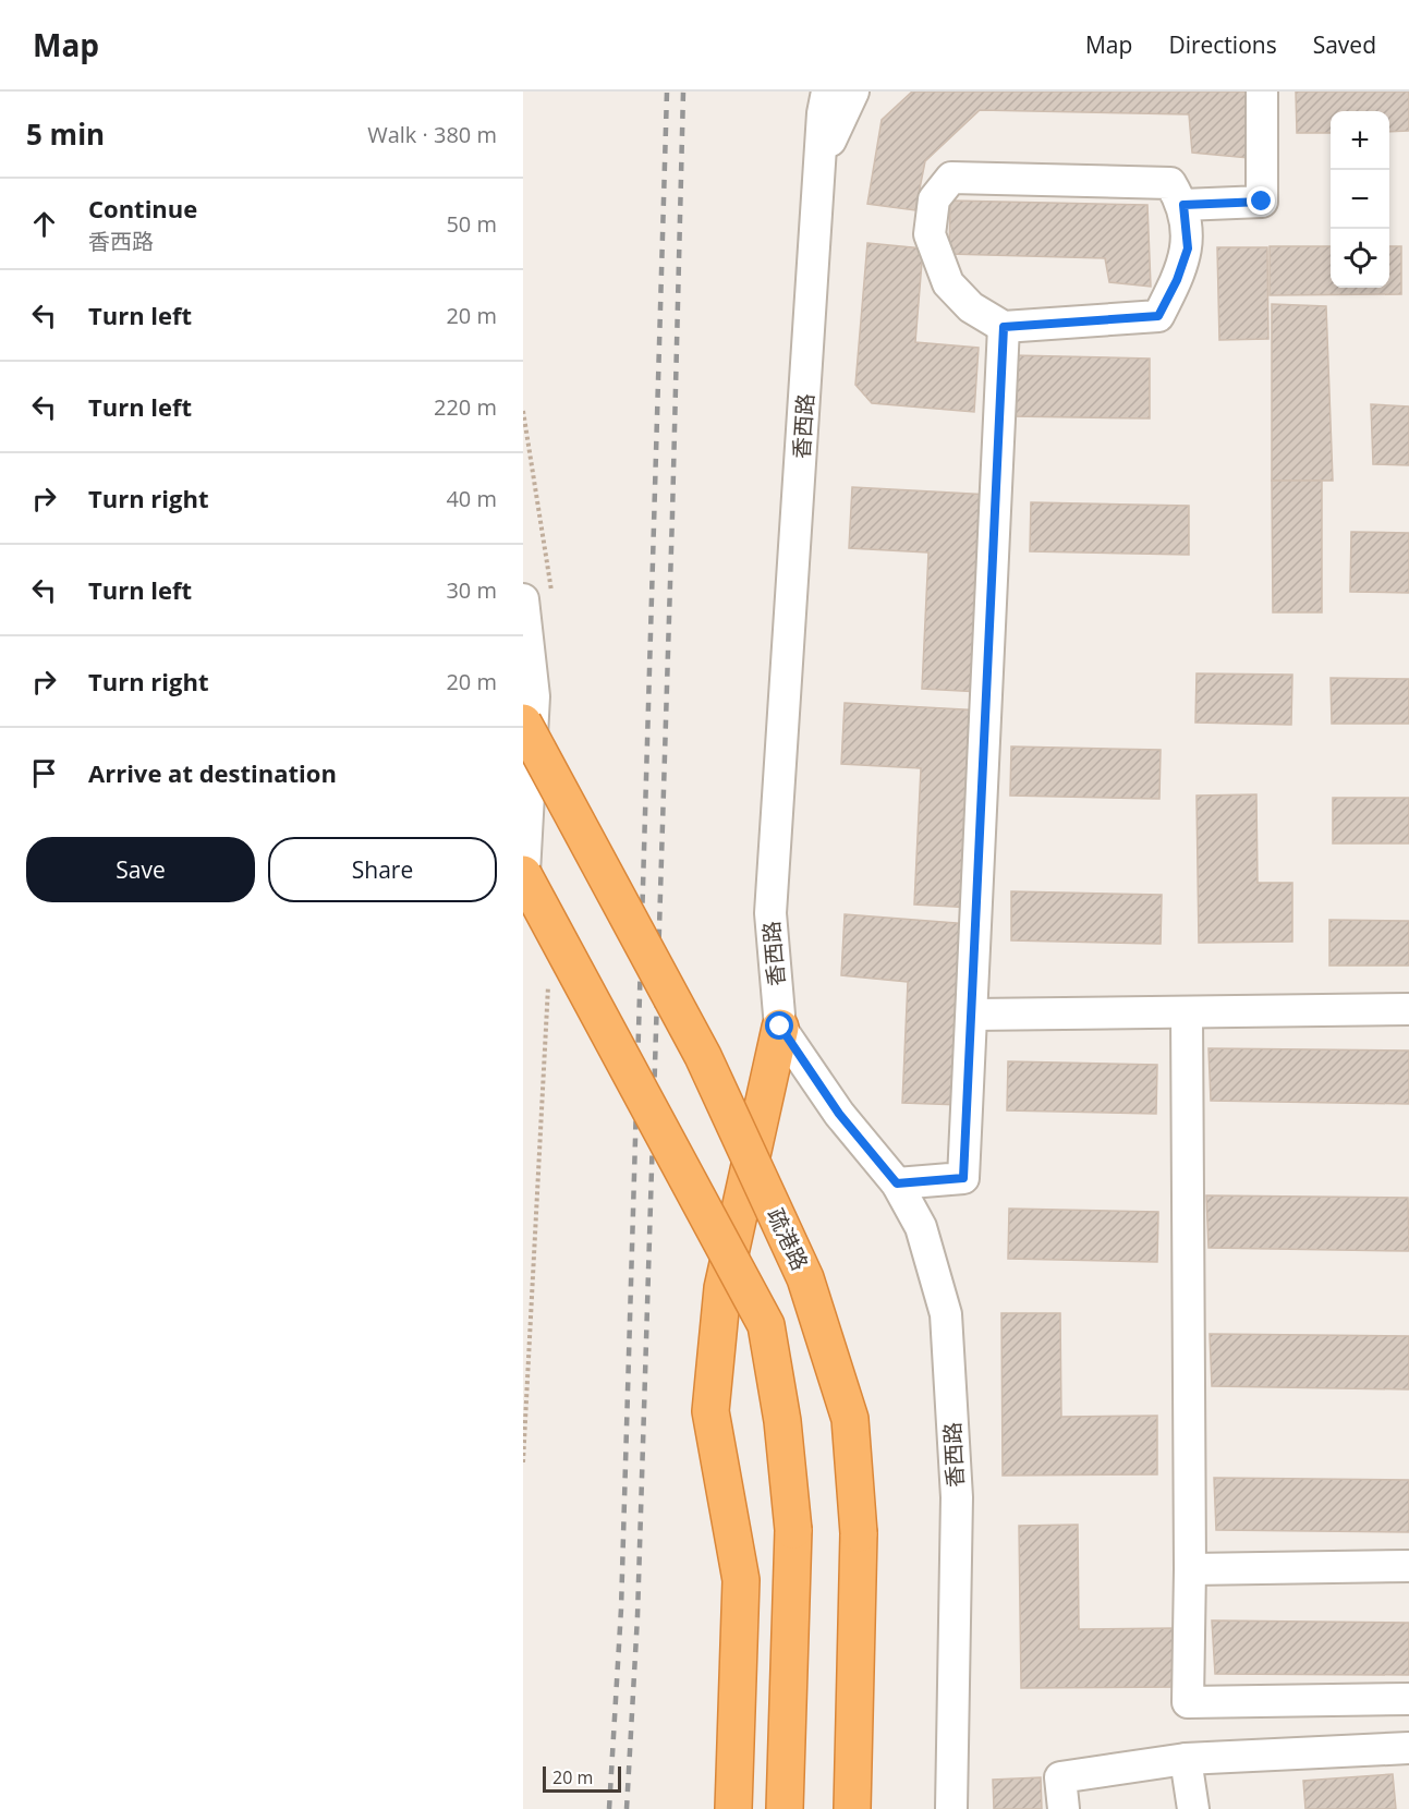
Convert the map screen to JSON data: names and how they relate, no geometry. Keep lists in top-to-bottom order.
{
  "streets": {
    "highway": ["疏港路"],
    "street": ["香西路"]
  },
  "scale_bar": "20 m",
  "page": {
    "header": "Map",
    "nav": ["Map", "Directions", "Saved"],
    "heading": ["5 min", "Walk · 380 m"],
    "map_buttons": ["+", "−"],
    "list": [
      ["Continue", "香西路", "50 m"],
      ["Turn left", "20 m"],
      ["Turn left", "220 m"],
      ["Turn right", "40 m"],
      ["Turn left", "30 m"],
      ["Turn right", "20 m"],
      "Arrive at destination"
    ],
    "buttons": ["Save", "Share"],
    "scale": "20 m"
  }
}
